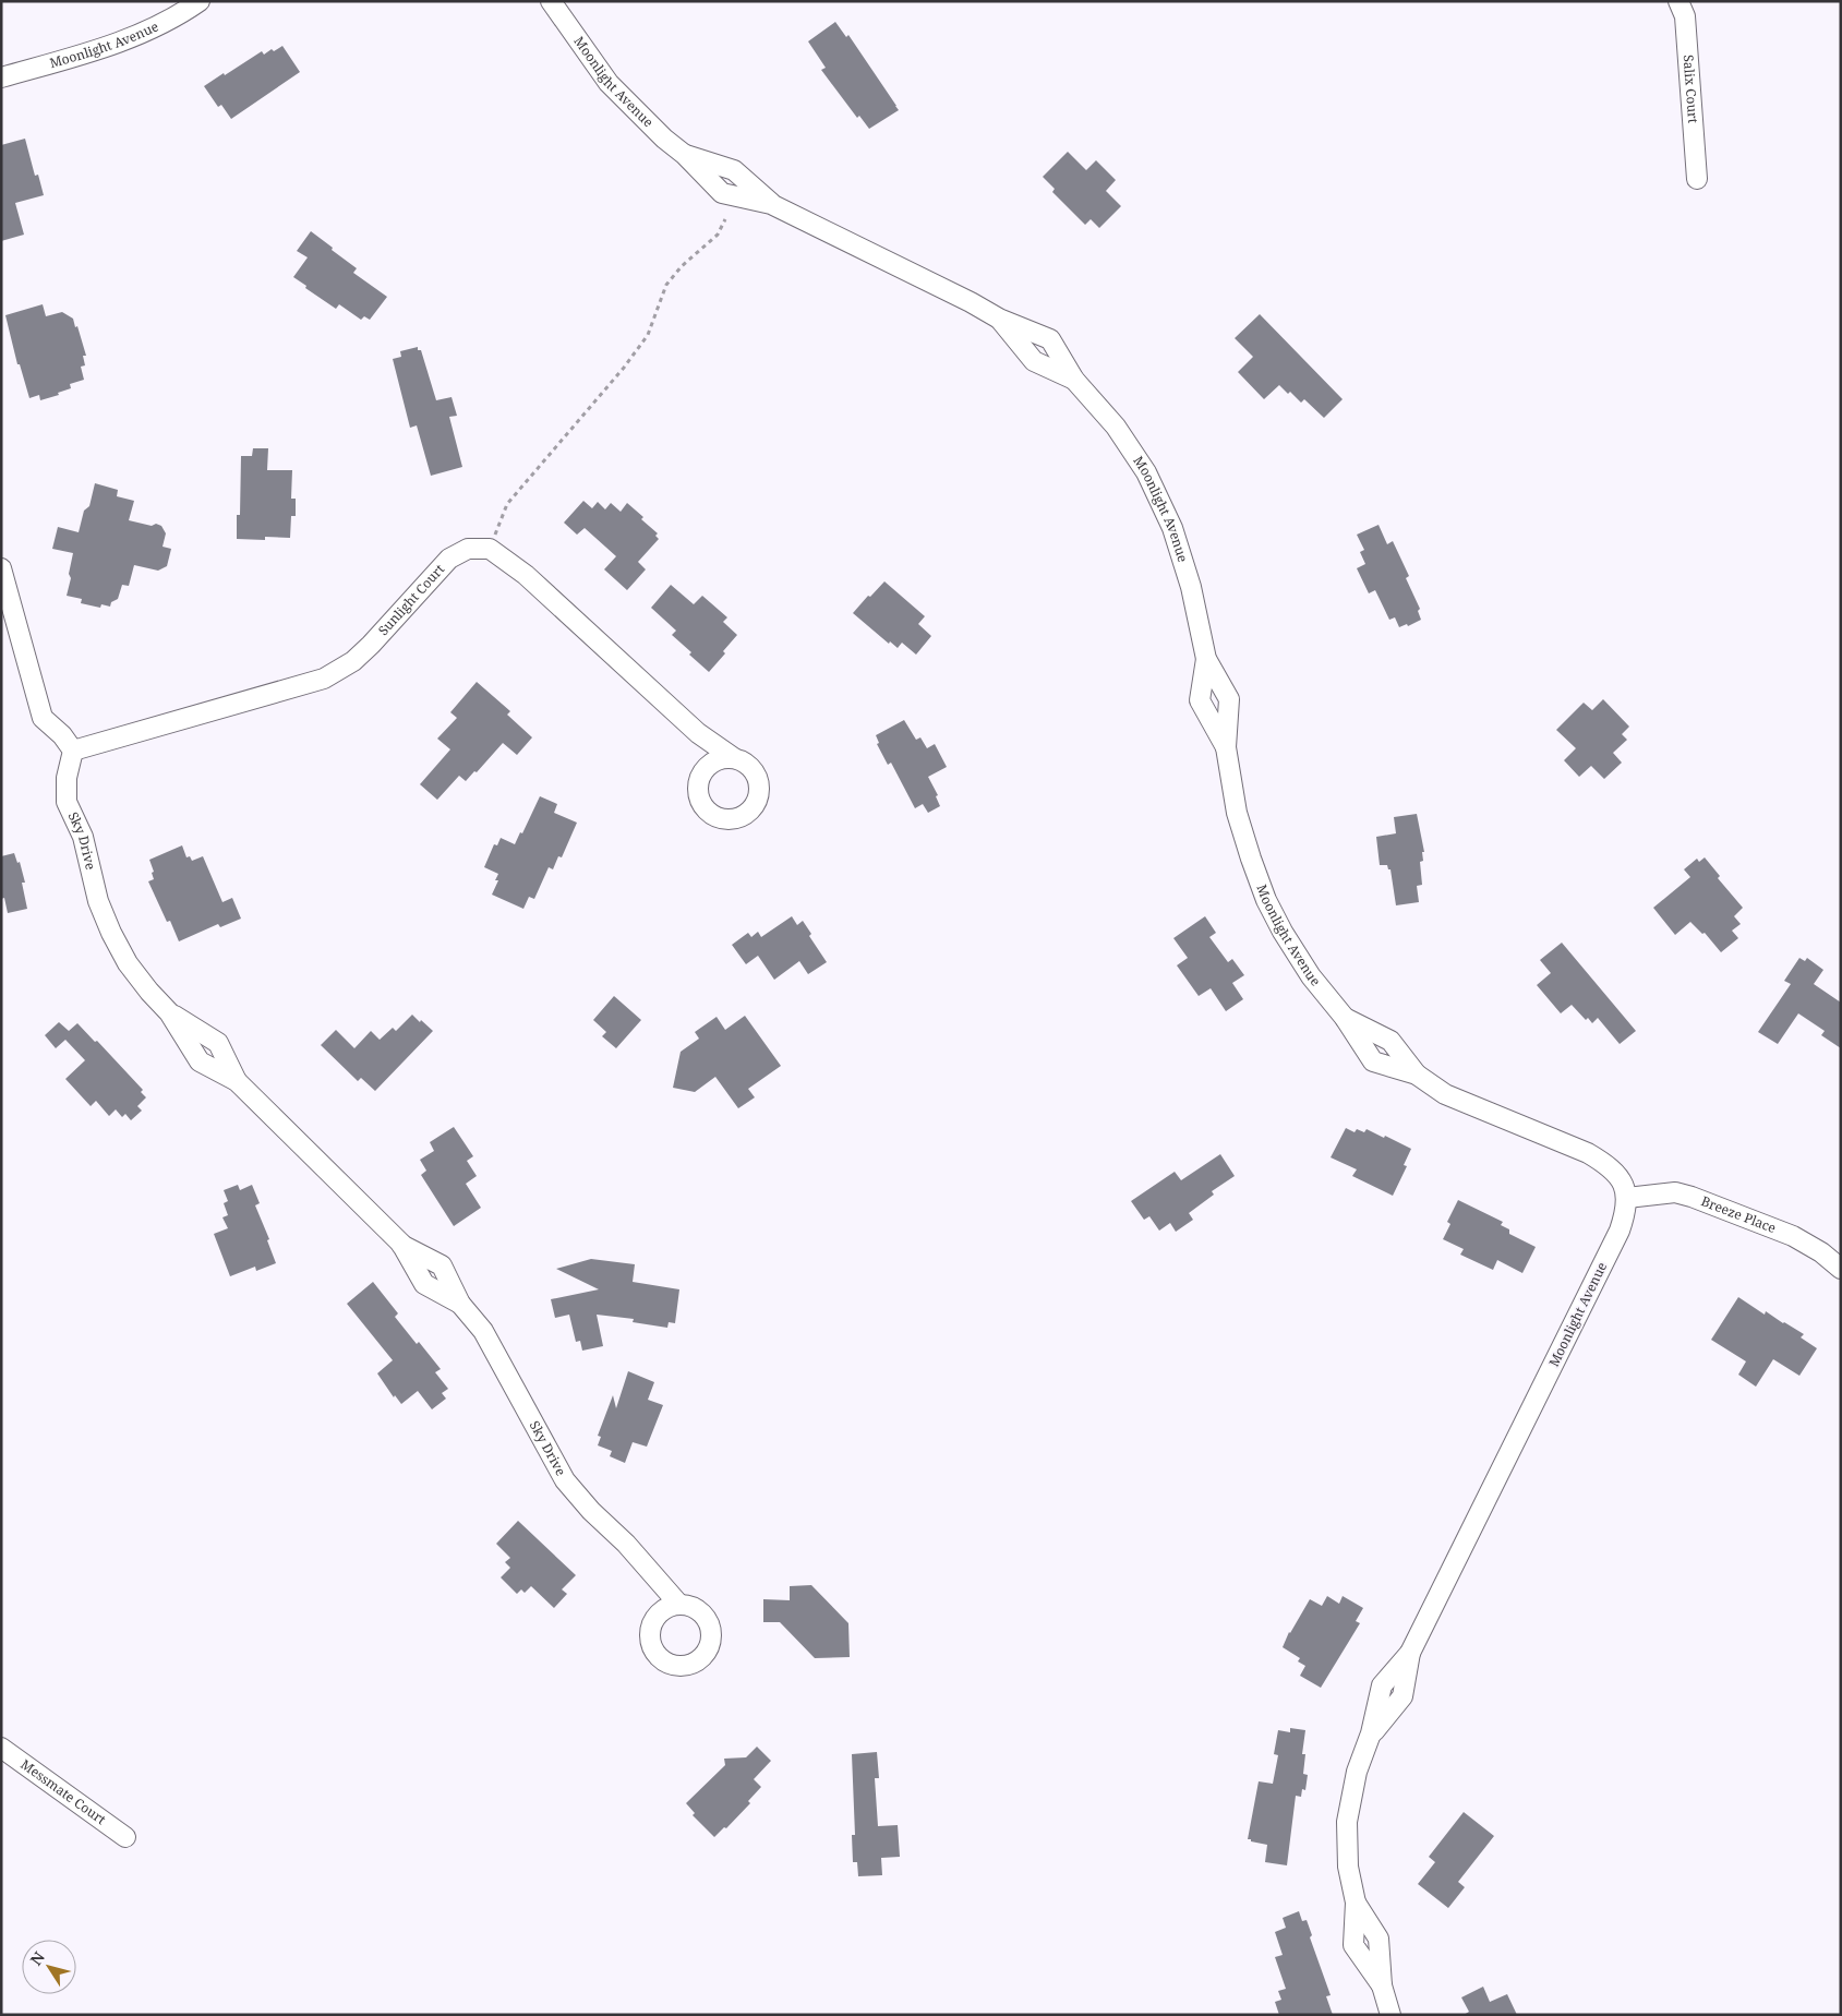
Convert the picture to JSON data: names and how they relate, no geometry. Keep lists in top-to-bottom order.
{
  "streets": {
    "street": [
      "Moonlight Avenue",
      "Salix Court",
      "Sunlight Court",
      "Sky Drive",
      "Breeze Place",
      "Messmate Court"
    ]
  },
  "crossings": [
    ["Moonlight Avenue", "Breeze Place"],
    ["Sunlight Court", "Sky Drive"]
  ],
  "north": "top left"
}
